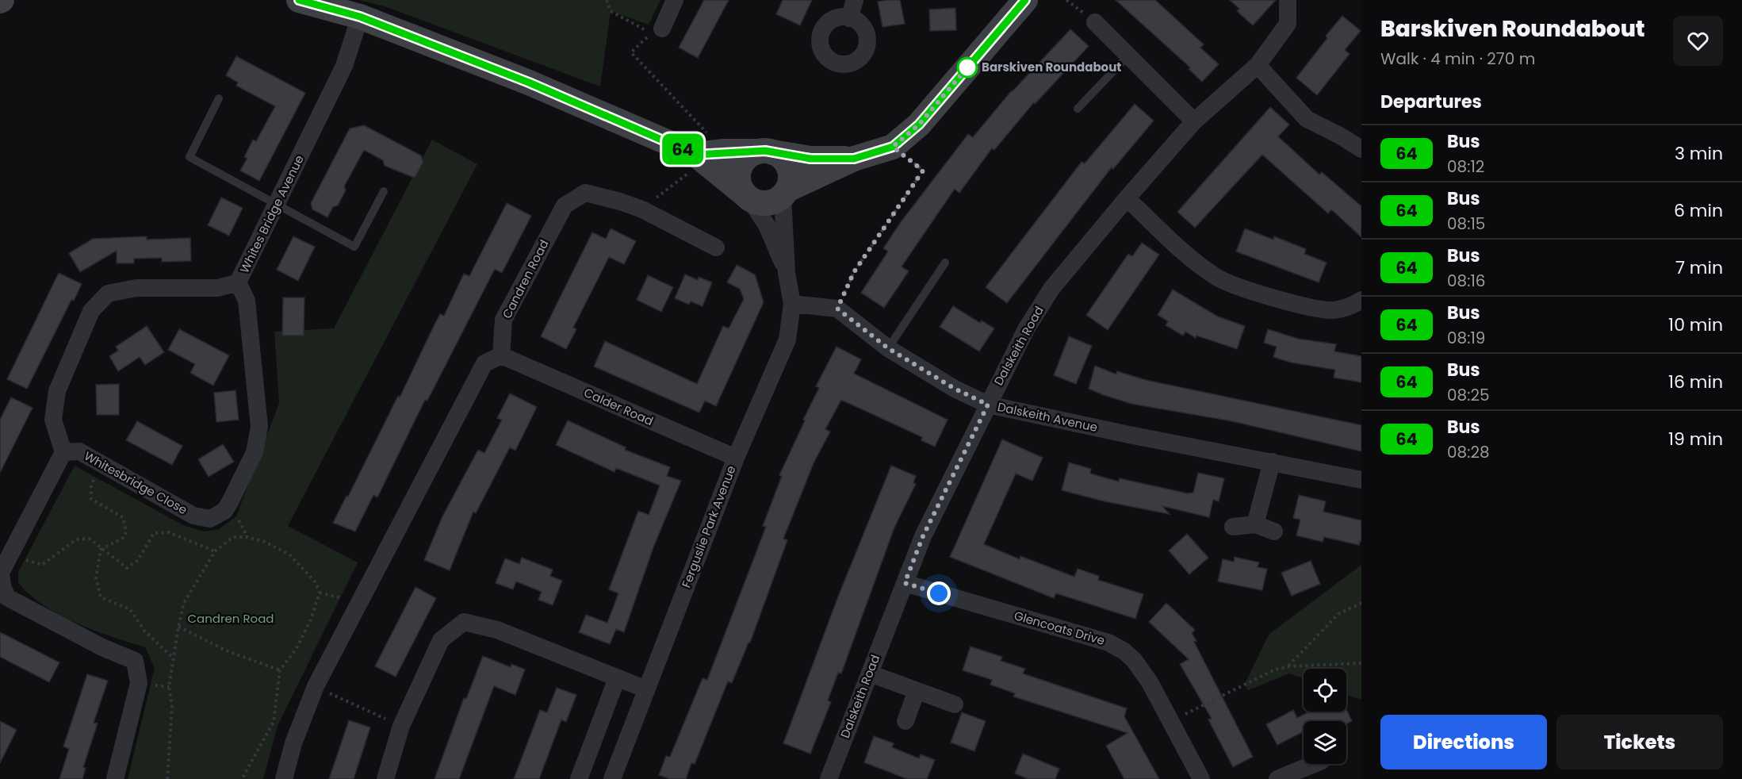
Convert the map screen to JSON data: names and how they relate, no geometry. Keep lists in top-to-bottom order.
{
  "streets": {
    "street": [
      "Whites Bridge Avenue",
      "Candren Road",
      "Dalskeith Road",
      "Calder Road",
      "Dalskeith Avenue",
      "Whitesbridge Close",
      "Ferguslie Park Avenue",
      "Glencoats Drive"
    ]
  },
  "crossings": [
    ["Whites Bridge Avenue", "Whitesbridge Close"],
    ["Candren Road", "Calder Road"],
    ["Dalskeith Road", "Dalskeith Avenue"],
    ["Dalskeith Road", "Glencoats Drive"],
    ["Calder Road", "Ferguslie Park Avenue"]
  ],
  "parks": ["Candren Road"],
  "places": ["Barskiven Roundabout"],
  "lines": ["bus line 64"],
  "page": {
    "on_map": "64",
    "heading": [
      ["Barskiven Roundabout", "Walk · 4 min · 270 m"],
      "Departures"
    ],
    "list": [
      {
        "mark": "64",
        "name": "Bus",
        "note": "08:12",
        "value": "3 min"
      },
      {
        "mark": "64",
        "name": "Bus",
        "note": "08:15",
        "value": "6 min"
      },
      {
        "mark": "64",
        "name": "Bus",
        "note": "08:16",
        "value": "7 min"
      },
      {
        "mark": "64",
        "name": "Bus",
        "note": "08:19",
        "value": "10 min"
      },
      {
        "mark": "64",
        "name": "Bus",
        "note": "08:25",
        "value": "16 min"
      },
      {
        "mark": "64",
        "name": "Bus",
        "note": "08:28",
        "value": "19 min"
      }
    ],
    "buttons": ["Directions", "Tickets"]
  }
}
